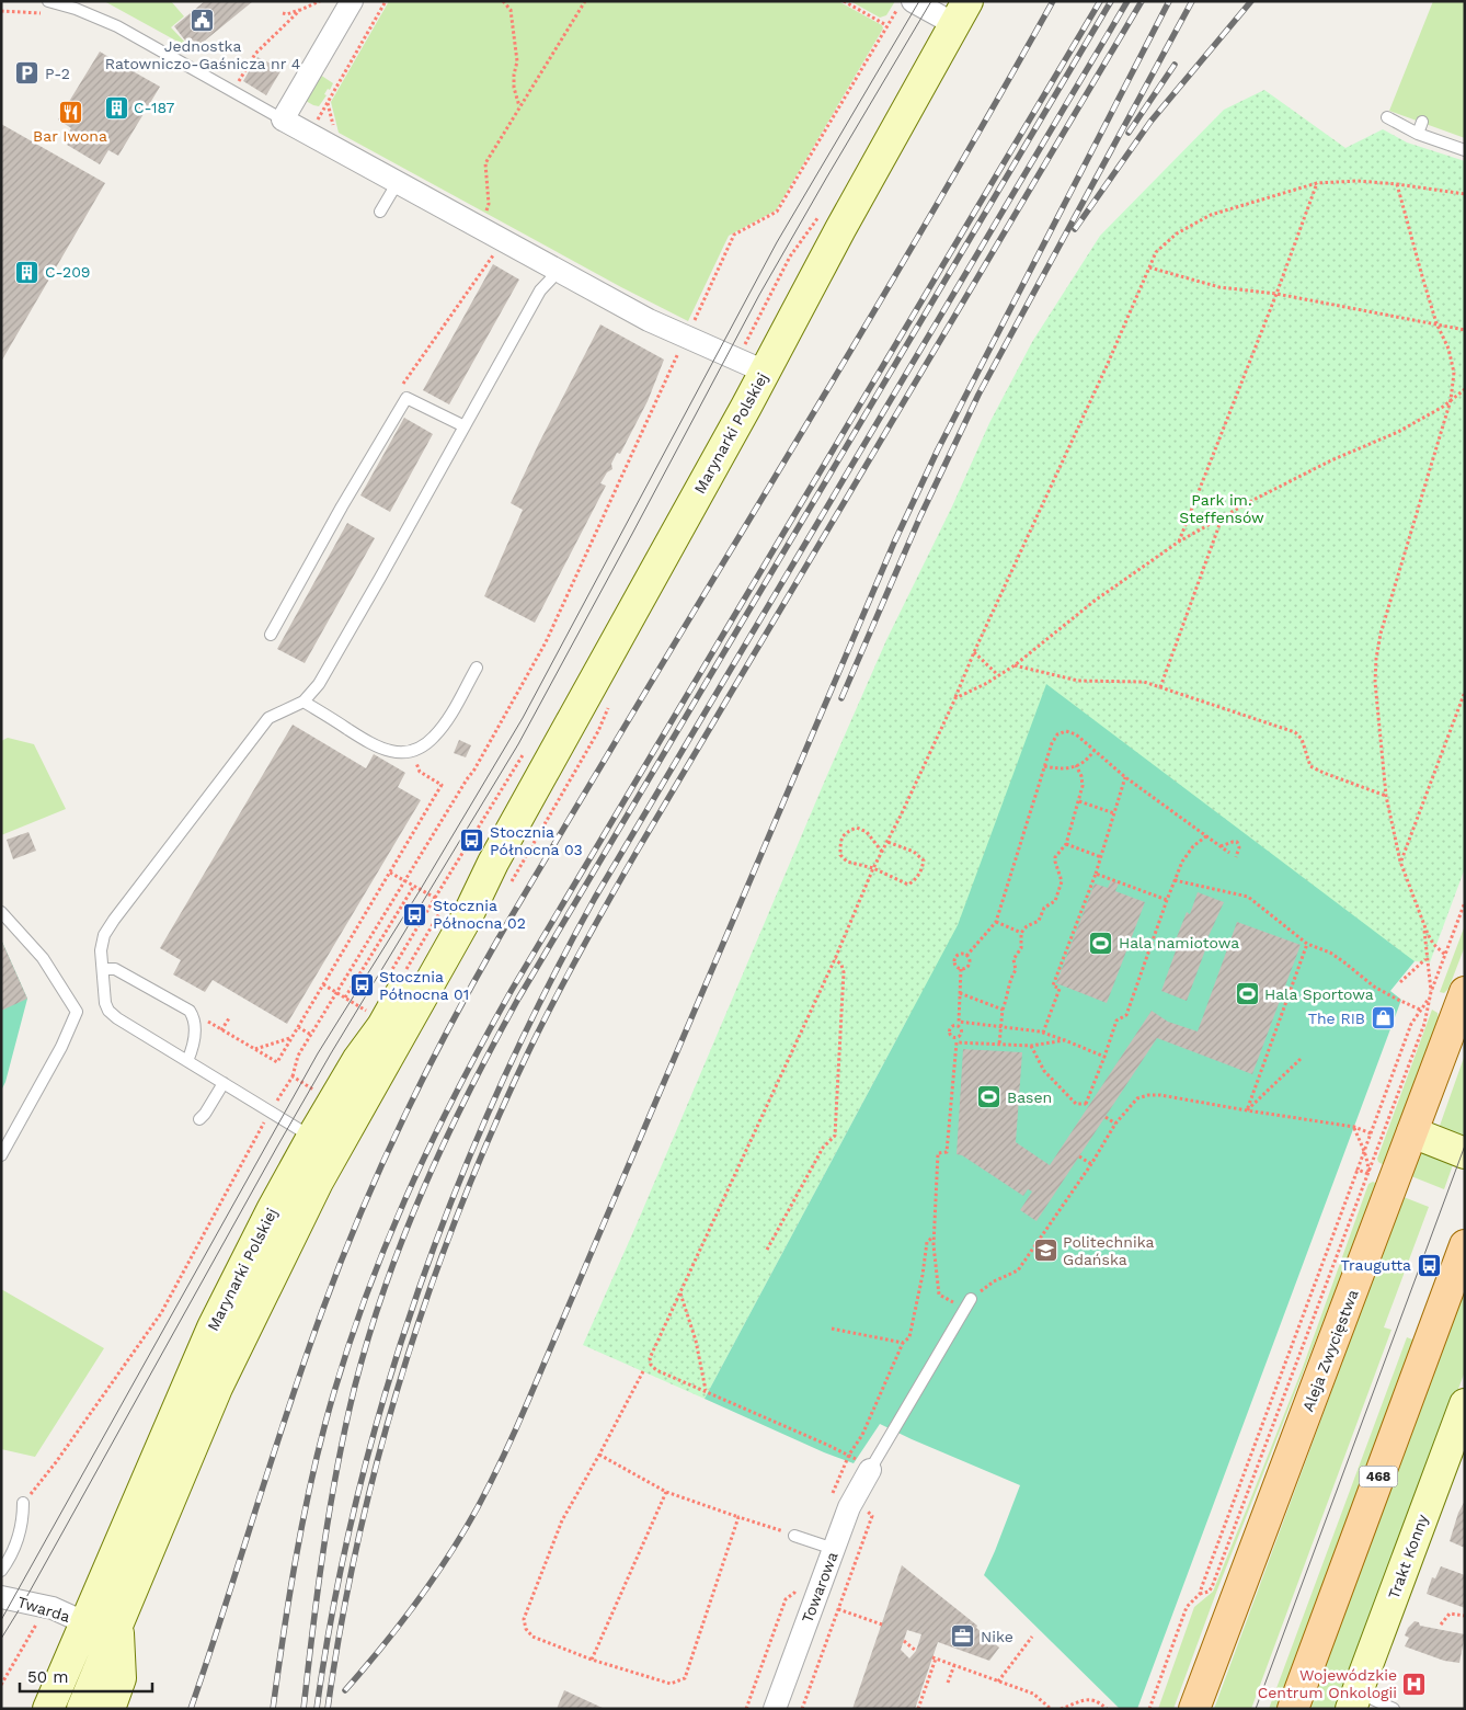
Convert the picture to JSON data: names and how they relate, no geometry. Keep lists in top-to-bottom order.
{
  "streets": {
    "main road": [
      "Marynarki Polskiej",
      "Aleja Zwycięstwa",
      "468",
      "Trakt Konny"
    ],
    "street": ["Towarowa", "Twarda"]
  },
  "crossings": [
    ["Marynarki Polskiej", "Twarda"]
  ],
  "parks": ["Park im. Steffensów"],
  "places": {
    "public building": ["Jednostka Ratowniczo-Gaśnicza nr 4"],
    "parking": ["P-2"],
    "building": ["C-187", "C-209"],
    "restaurant": ["Bar Iwona"],
    "bus stop": [
      "Stocznia Północna 03",
      "Stocznia Północna 02",
      "Stocznia Północna 01",
      "Traugutta"
    ],
    "sports": ["Hala namiotowa", "Hala Sportowa", "Basen"],
    "shop": ["The RIB"],
    "school or university": ["Politechnika Gdańska"],
    "office": ["Nike"],
    "hospital": ["Wojewódzkie Centrum Onkologii"]
  },
  "scale_bar": "50 m"
}
